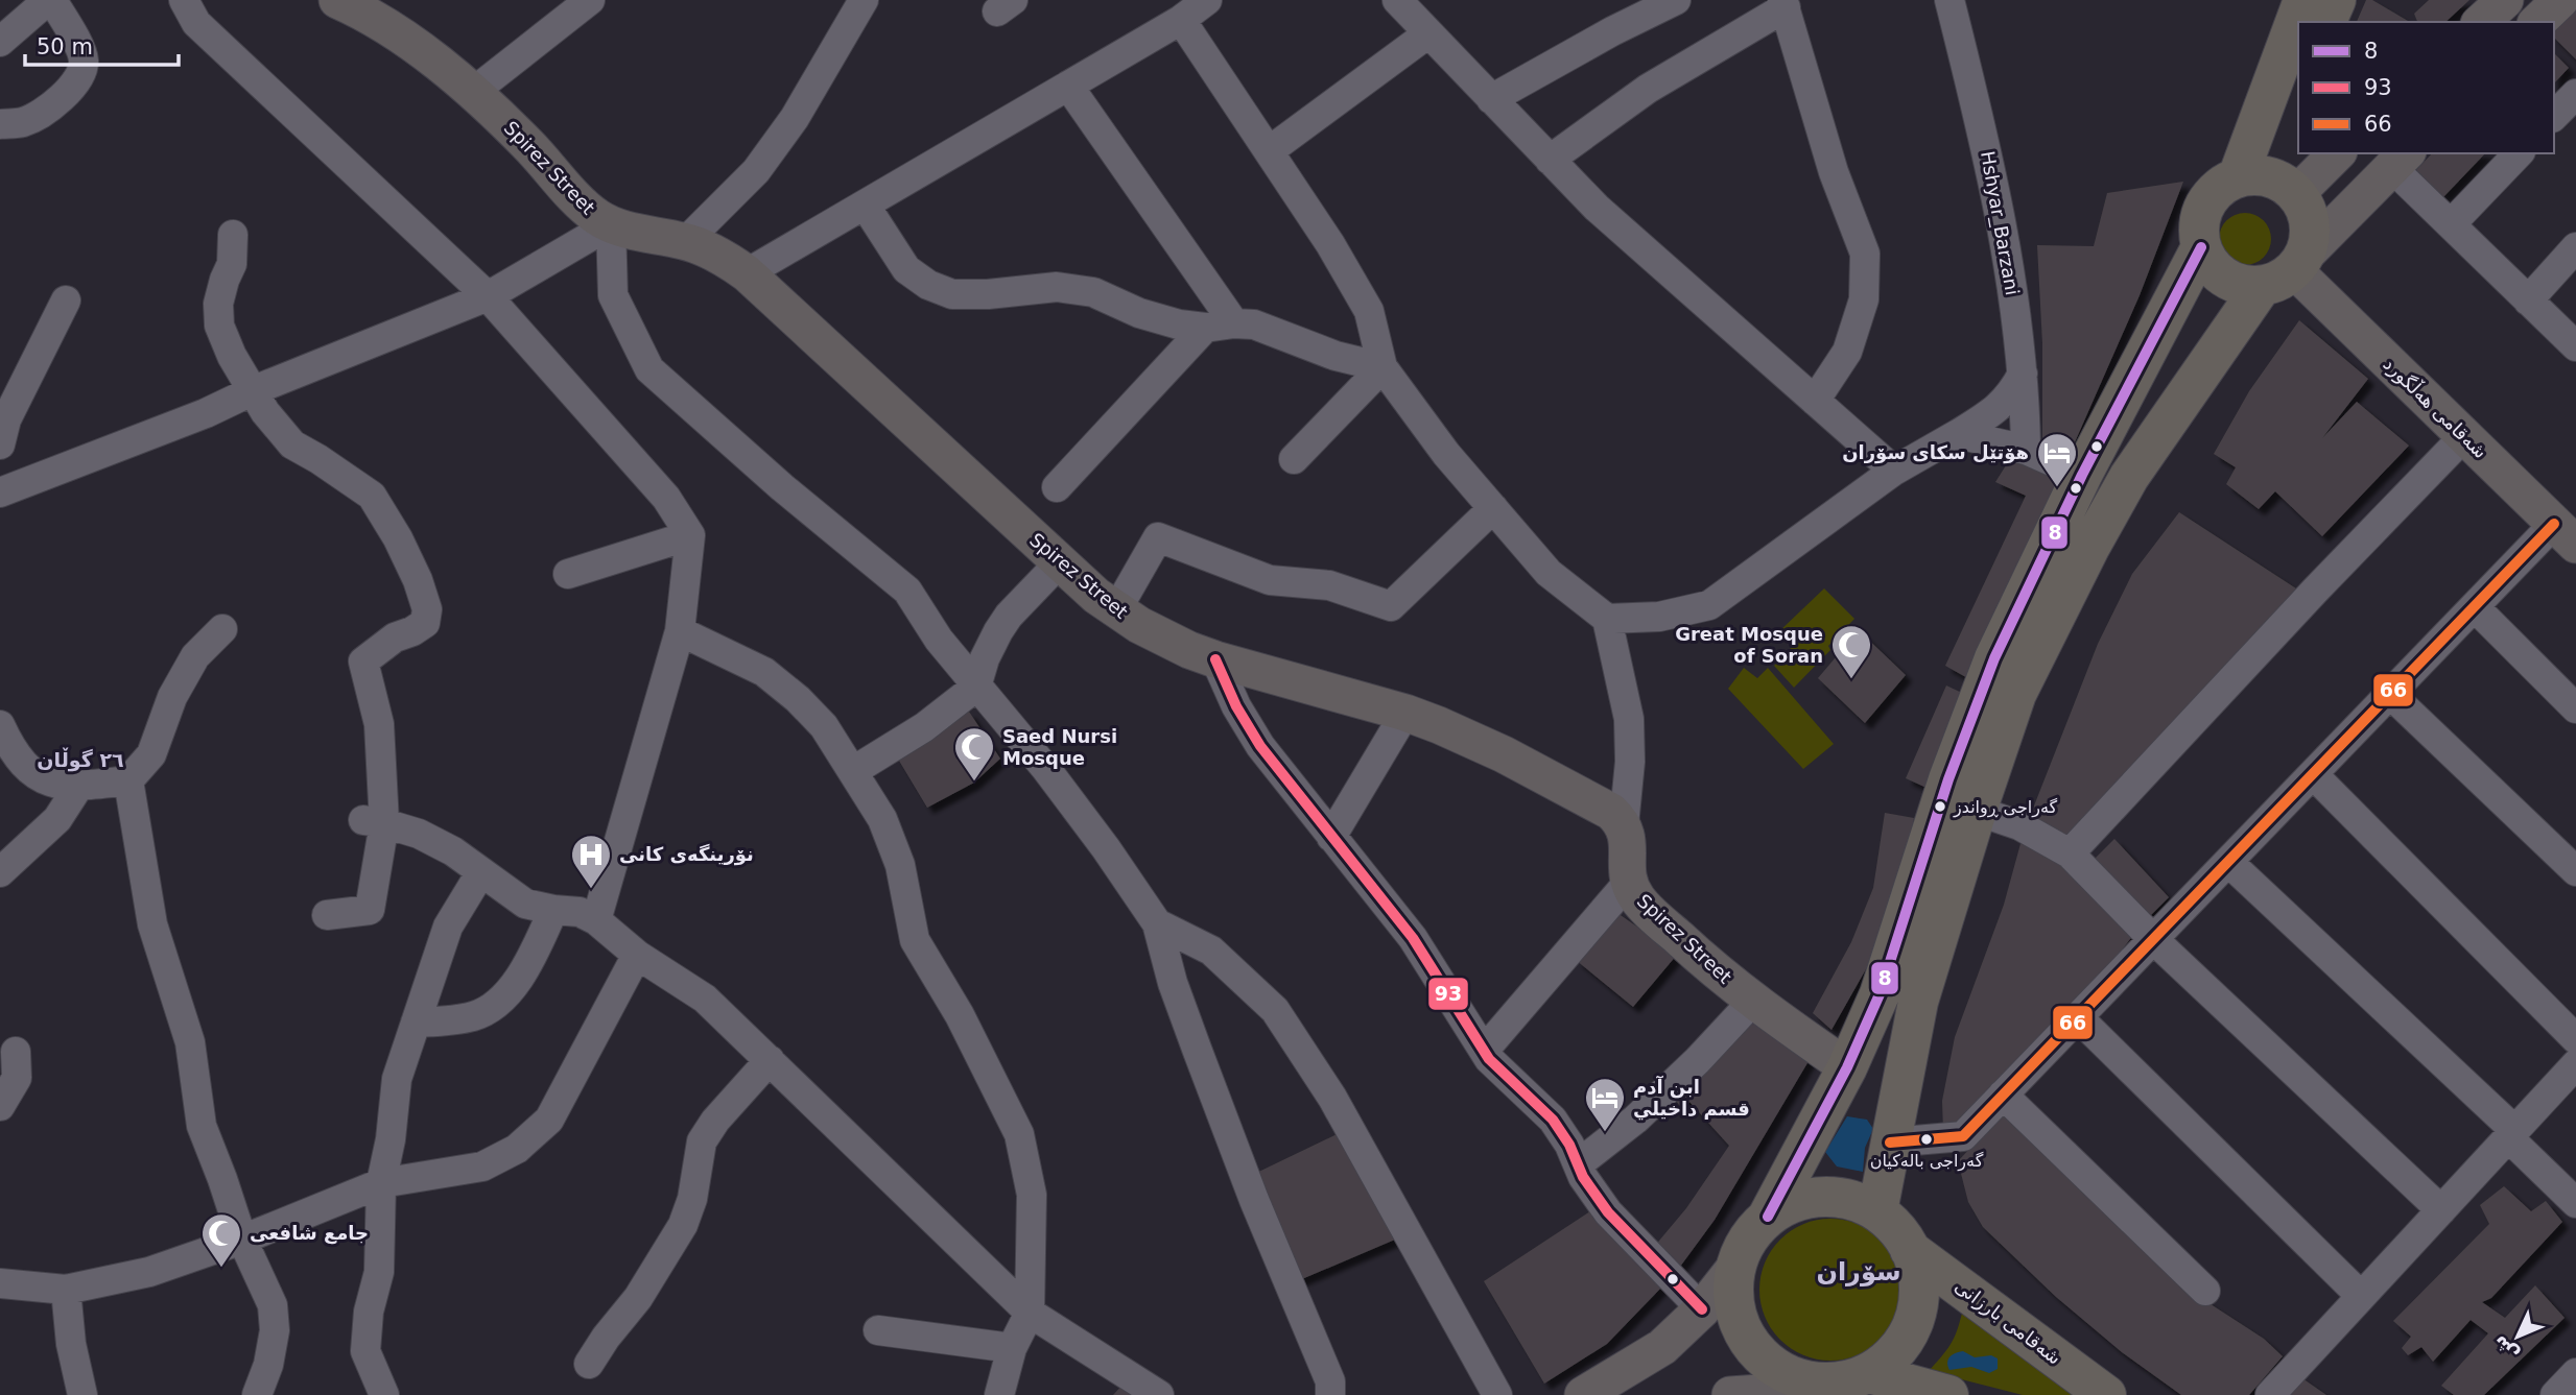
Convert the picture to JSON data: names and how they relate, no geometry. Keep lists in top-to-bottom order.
{
  "streets": {
    "highway": ["شەقامی بارزانی"],
    "main road": ["Spirez Street", "شەقامی ھەڵگورد"],
    "street": ["Hshyar_Barzani"]
  },
  "districts": ["٢٦ گوڵان", "سۆران"],
  "places": {
    "hotel": ["هۆتێل سکای سۆران", "ابن آدم قسم داخيلي"],
    "mosque": ["Great Mosque of Soran", "Saed Nursi Mosque", "جامع شافعی"],
    "other": ["گەراجی ڕواندز", "گەراجی بالەکیان"],
    "hospital": ["نۆرینگەی کانی"]
  },
  "lines": ["transit line 8", "transit line 66", "transit line 93"],
  "legend": ["8", "93", "66"],
  "scale_bar": "50 m",
  "north": "bottom left"
}
